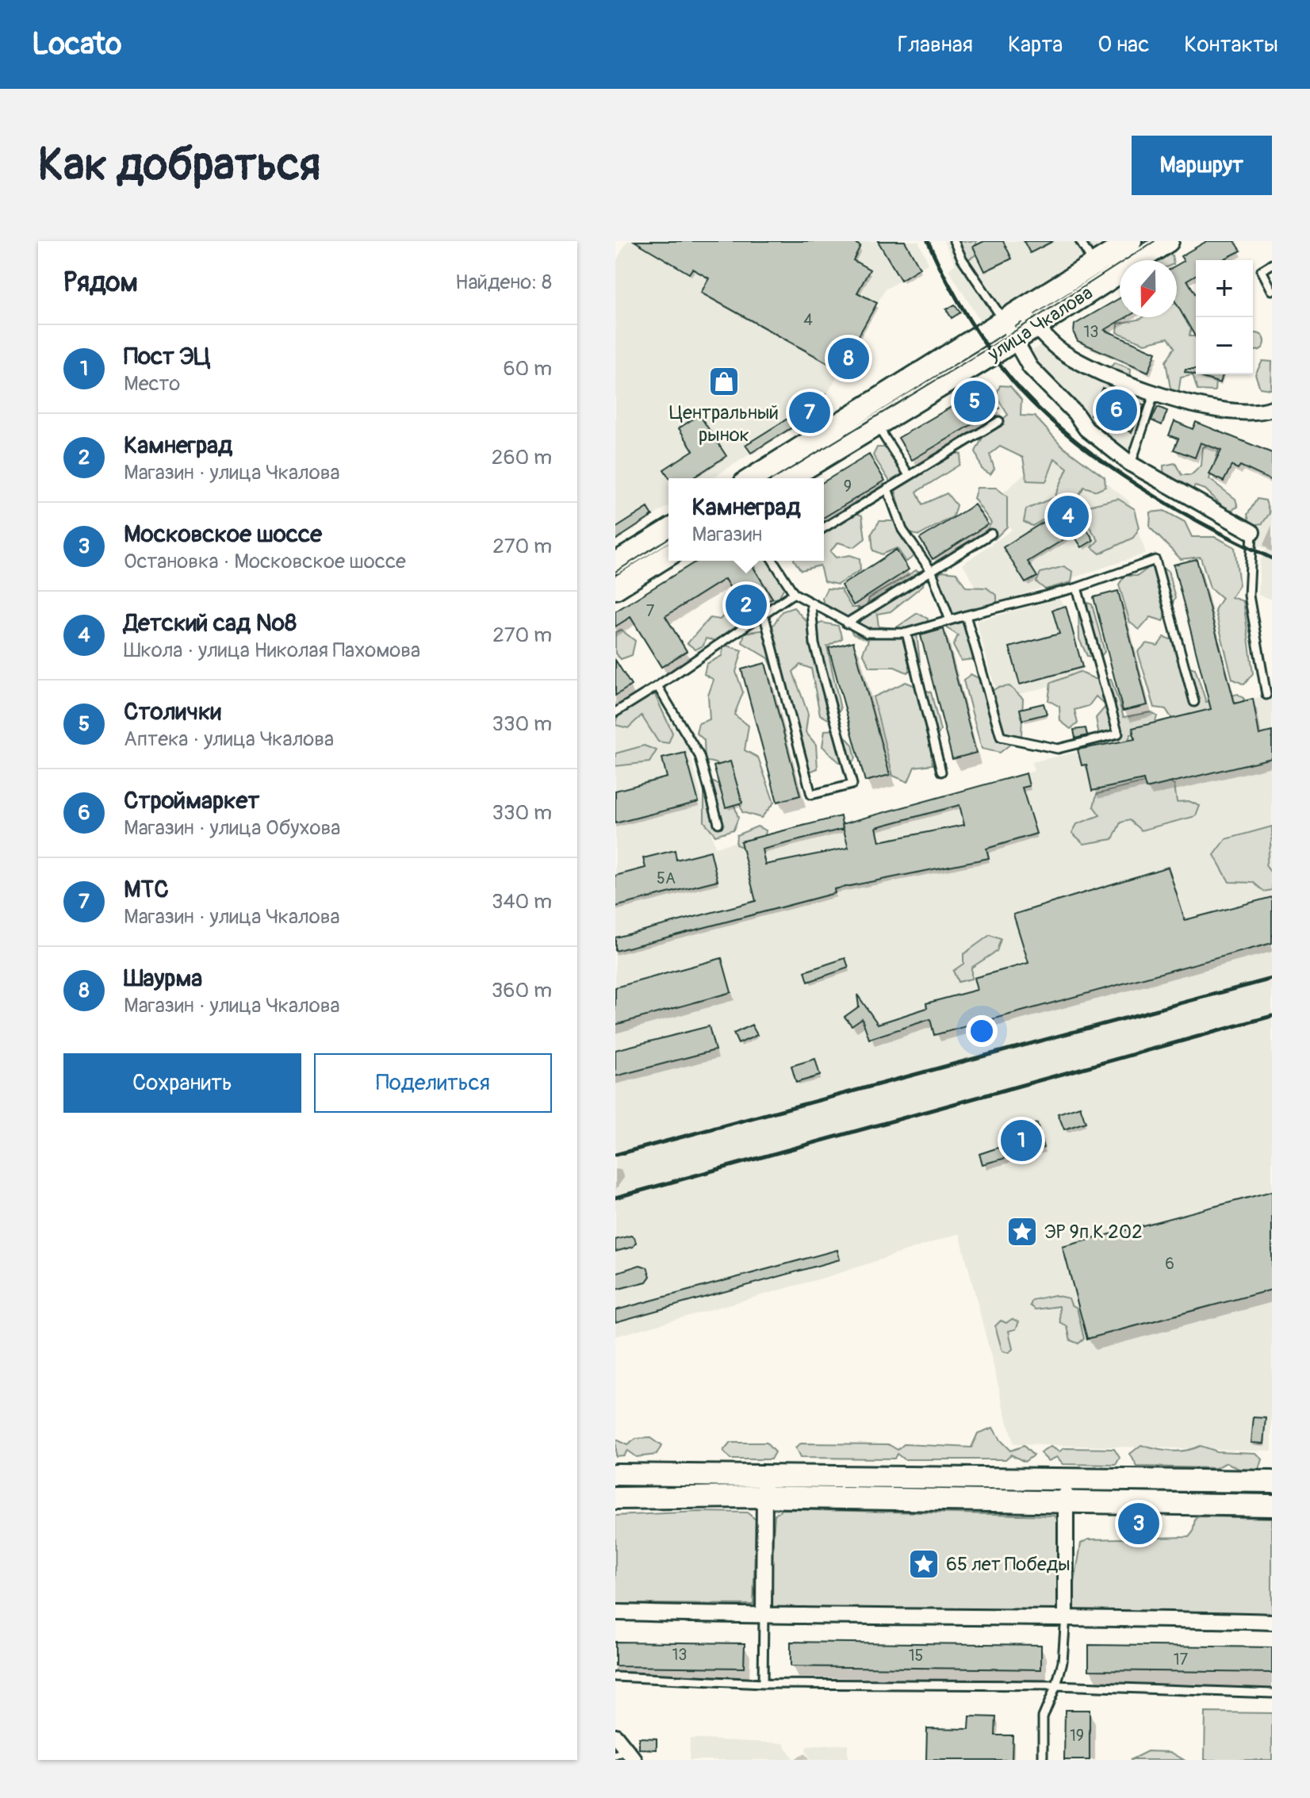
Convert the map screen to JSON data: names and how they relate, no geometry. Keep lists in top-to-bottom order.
{
  "streets": {
    "main road": ["улица Чкалова"]
  },
  "places": {
    "shop": ["Центральный рынок"],
    "place": ["ЭР 9п К 202", "65 лет Победы"]
  },
  "house_numbers": [
    "4",
    "13",
    "9",
    "7",
    "5А",
    "6",
    "13",
    "15",
    "17",
    "19"
  ],
  "north": "bottom",
  "page": {
    "header": "Locato",
    "nav": [
      "Главная",
      "Карта",
      "О нас",
      "Контакты"
    ],
    "buttons": [
      "Маршрут",
      ["Сохранить", "Поделиться"]
    ],
    "title": "Как добраться",
    "heading": ["Рядом", "Найдено: 8"],
    "map_buttons": ["+", "−"],
    "list": [
      {
        "mark": "1",
        "name": "Пост ЭЦ",
        "note": "Место",
        "value": "60 m"
      },
      {
        "mark": "2",
        "name": "Камнеград",
        "note": "Магазин · улица Чкалова",
        "value": "260 m"
      },
      {
        "mark": "3",
        "name": "Московское шоссе",
        "note": "Остановка · Московское шоссе",
        "value": "270 m"
      },
      {
        "mark": "4",
        "name": "Детский сад №8",
        "note": "Школа · улица Николая Пахомова",
        "value": "270 m"
      },
      {
        "mark": "5",
        "name": "Столички",
        "note": "Аптека · улица Чкалова",
        "value": "330 m"
      },
      {
        "mark": "6",
        "name": "Строймаркет",
        "note": "Магазин · улица Обухова",
        "value": "330 m"
      },
      {
        "mark": "7",
        "name": "МТС",
        "note": "Магазин · улица Чкалова",
        "value": "340 m"
      },
      {
        "mark": "8",
        "name": "Шаурма",
        "note": "Магазин · улица Чкалова",
        "value": "360 m"
      }
    ],
    "pins": [
      "8",
      "5",
      "6",
      "7",
      "4",
      "2",
      "1",
      "3"
    ],
    "popup": ["Камнеград", "Магазин"]
  }
}
